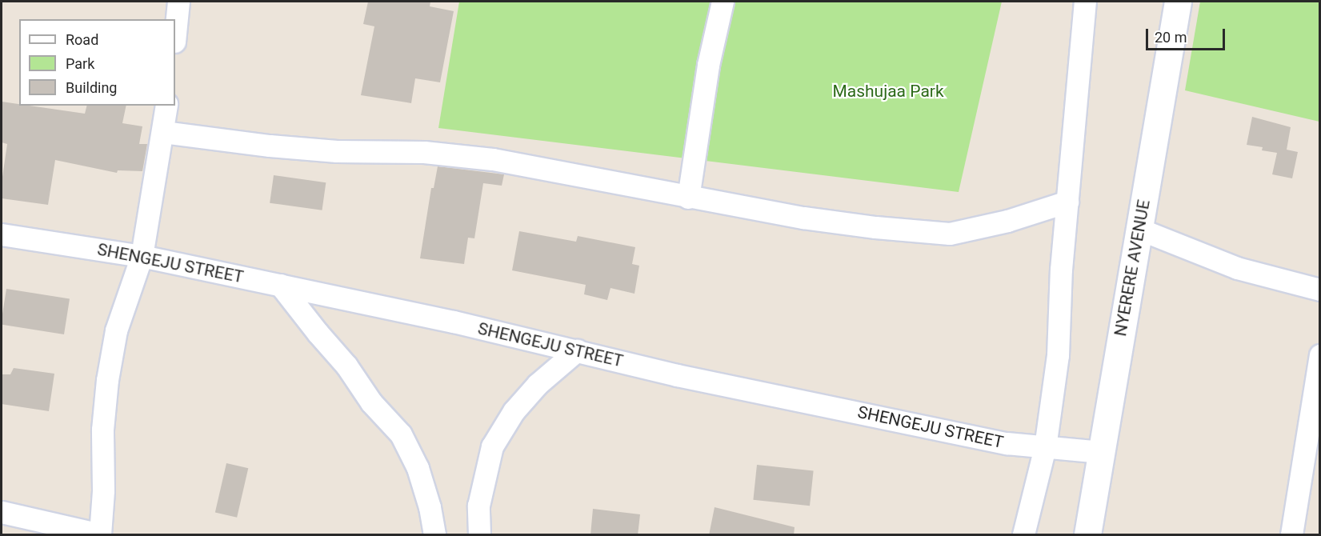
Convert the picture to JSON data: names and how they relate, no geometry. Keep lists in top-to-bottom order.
{
  "streets": {
    "street": ["SHENGEJU STREET", "NYERERE AVENUE"]
  },
  "crossings": [
    ["SHENGEJU STREET", "NYERERE AVENUE"]
  ],
  "parks": ["Mashujaa Park"],
  "legend": ["Road", "Park", "Building"],
  "scale_bar": "20 m"
}
